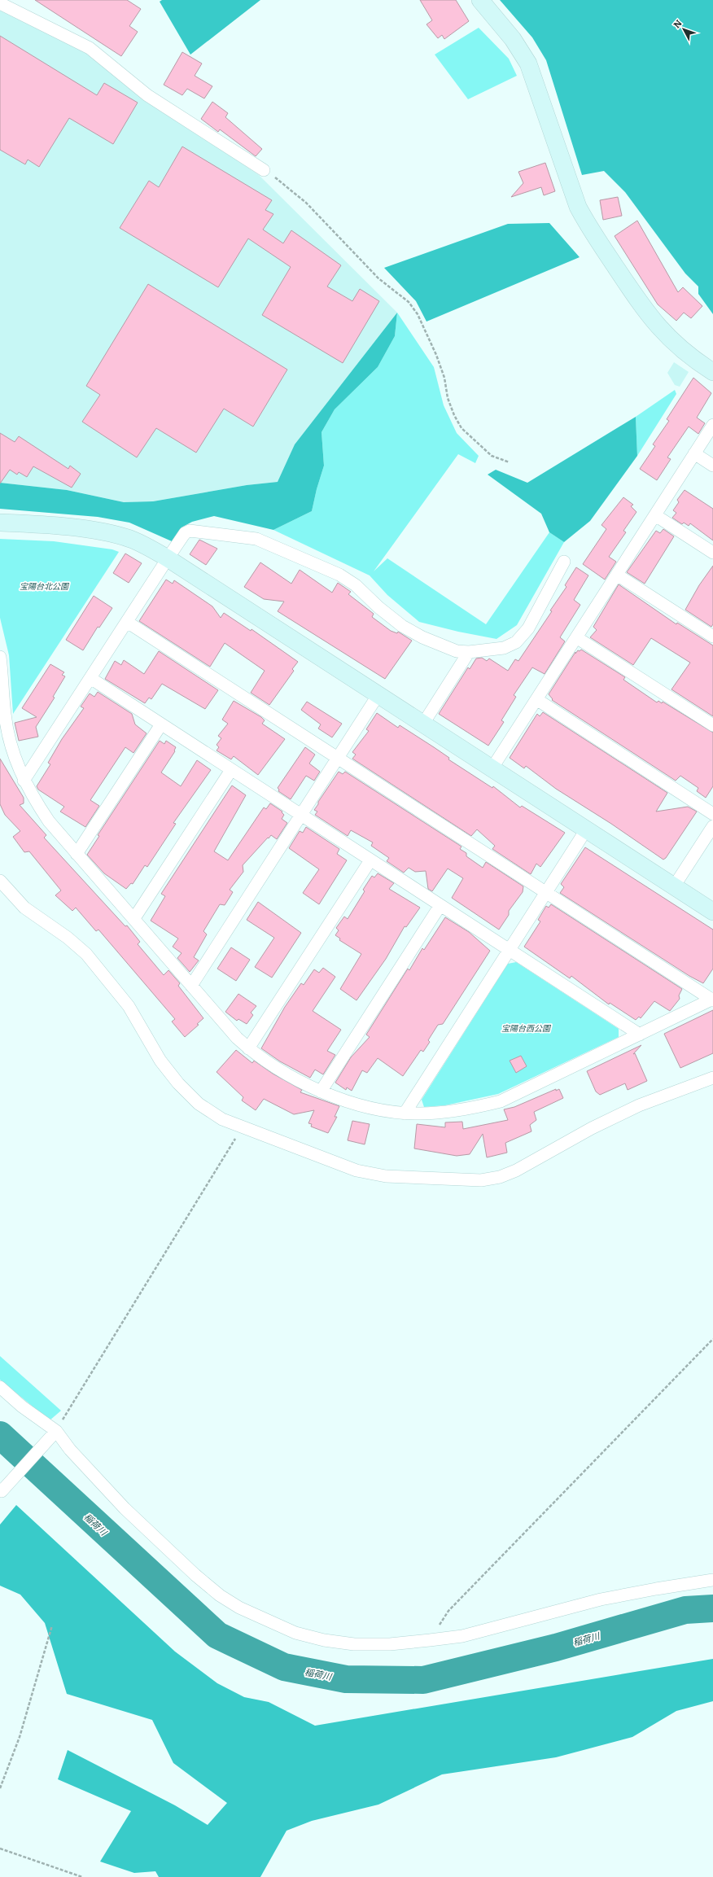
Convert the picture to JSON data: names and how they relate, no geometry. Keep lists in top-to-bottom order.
{
  "water": ["稲荷川"],
  "parks": ["宝陽台北公園", "宝陽台西公園"],
  "north": "top left"
}
